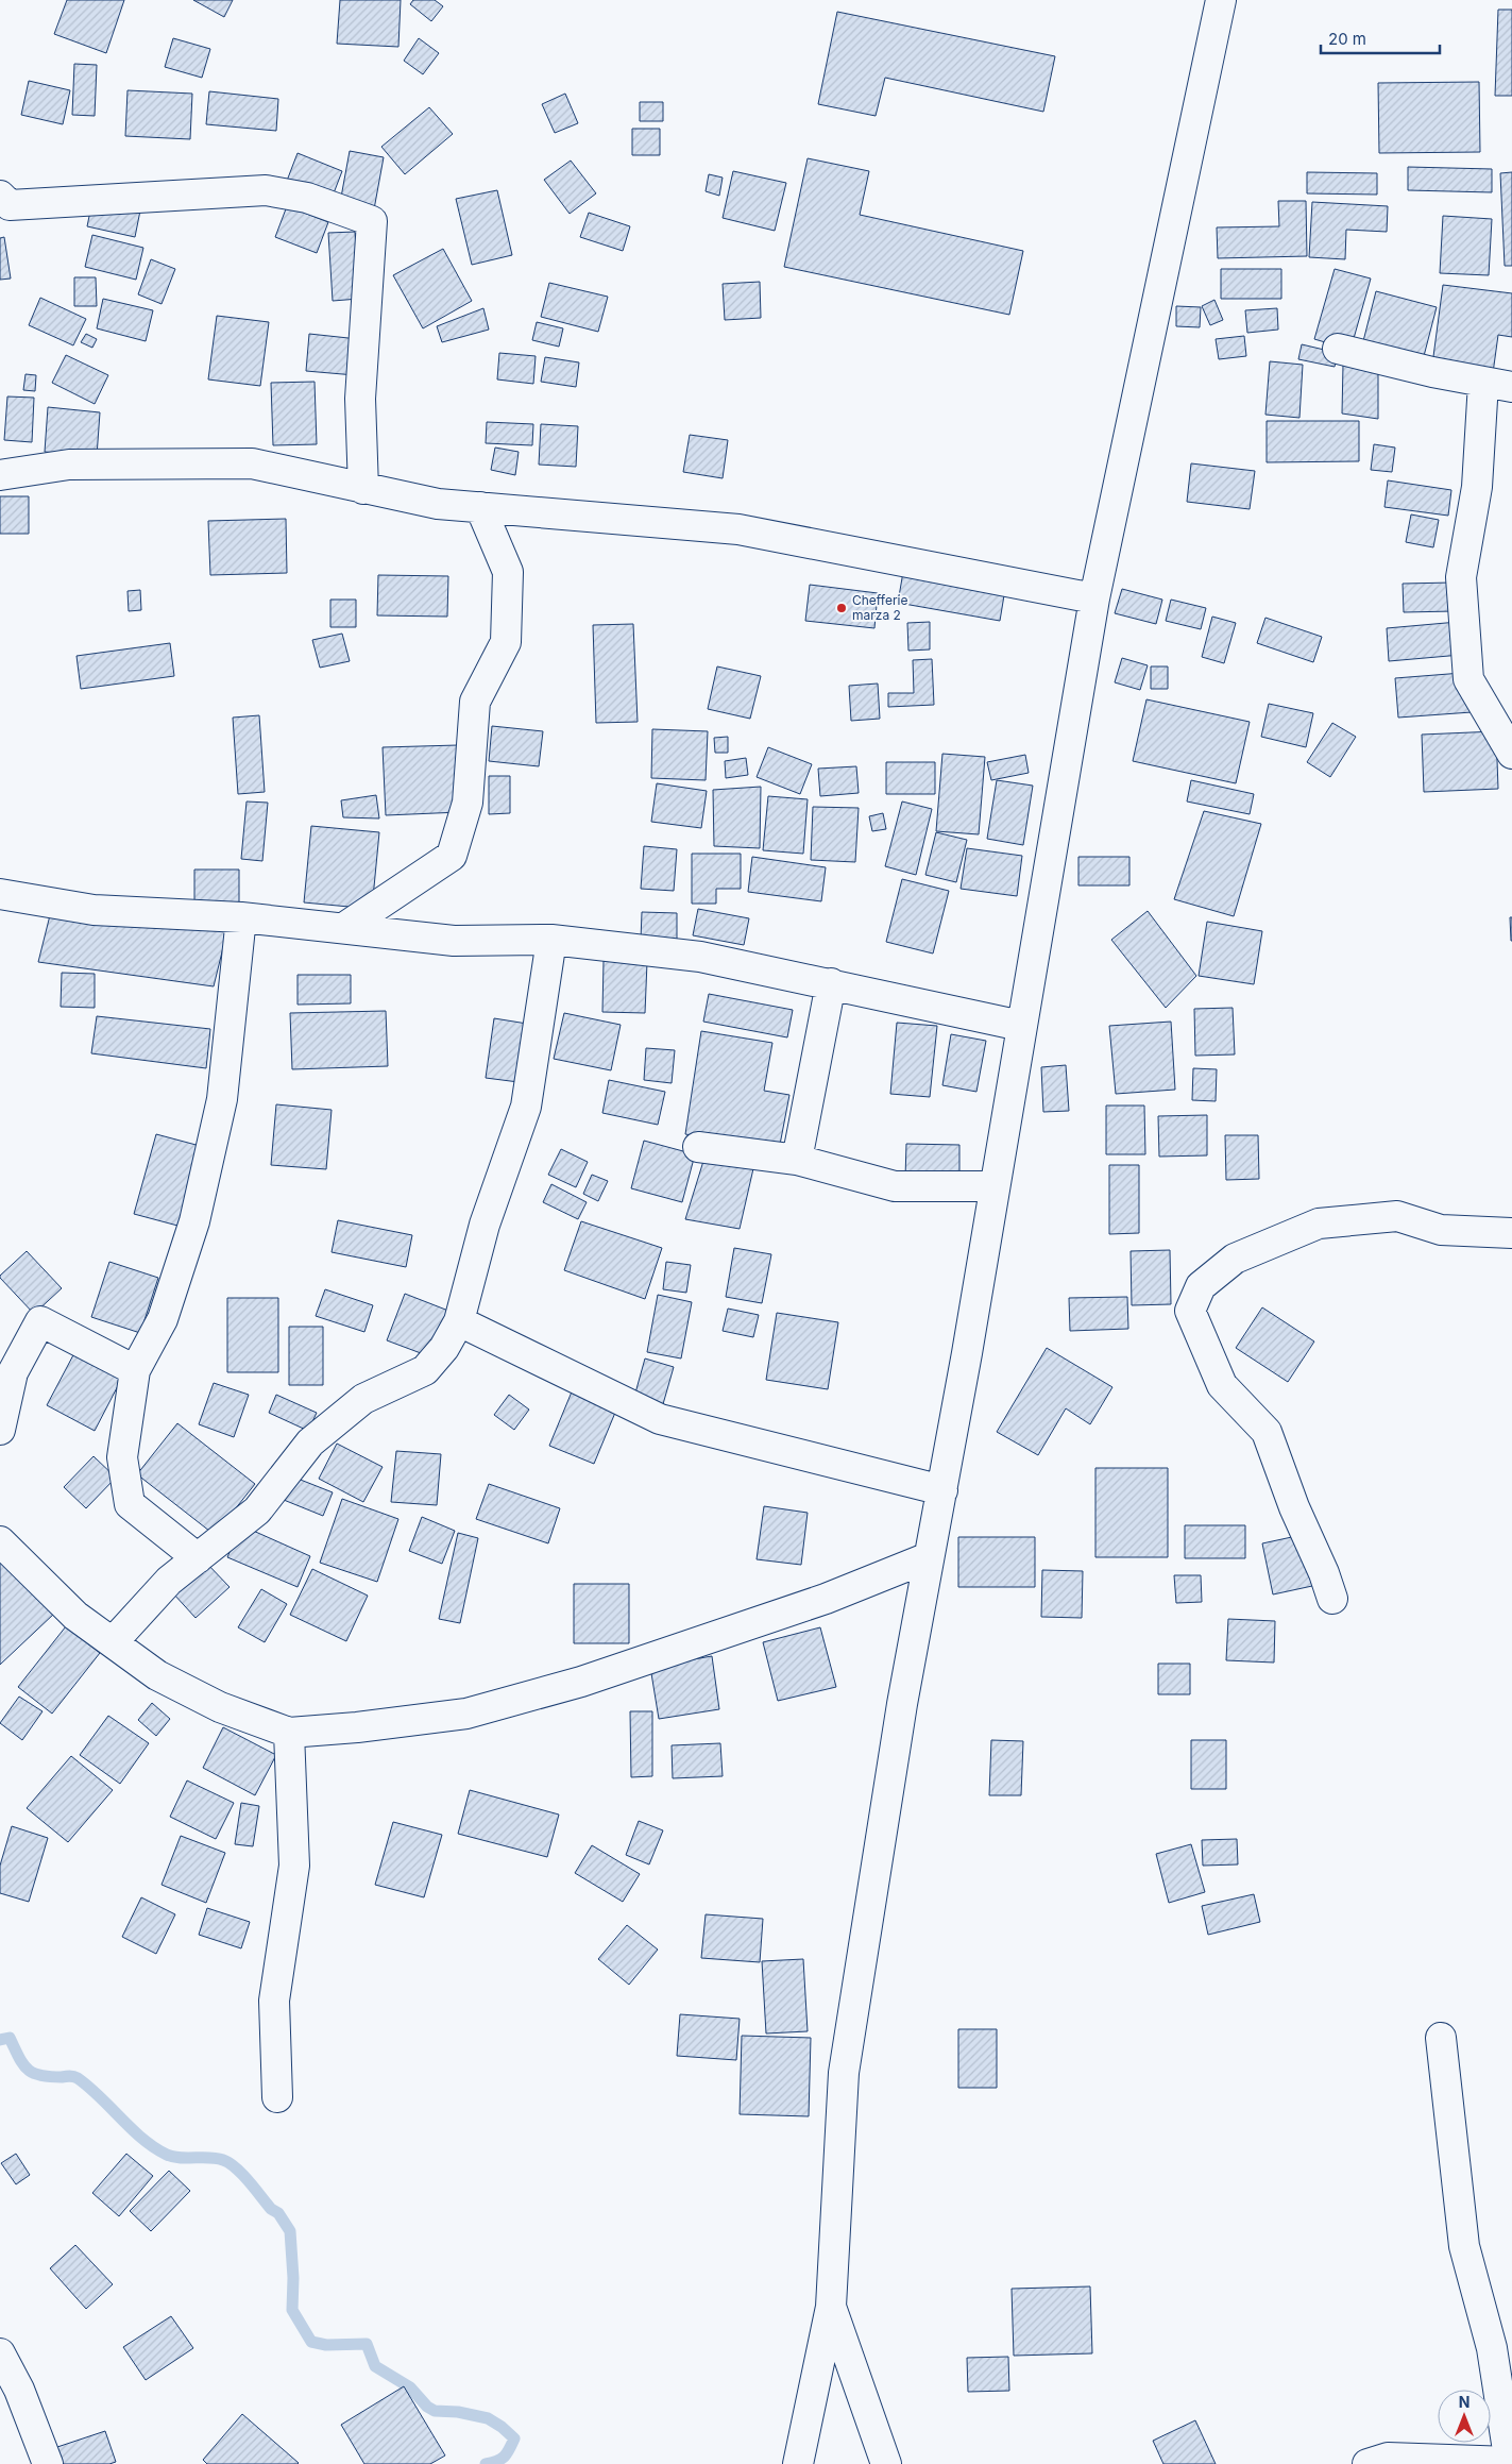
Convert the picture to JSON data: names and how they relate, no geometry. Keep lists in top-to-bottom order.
{
  "places": ["Chefferie marza 2"],
  "scale_bar": "20 m",
  "north": "top"
}
